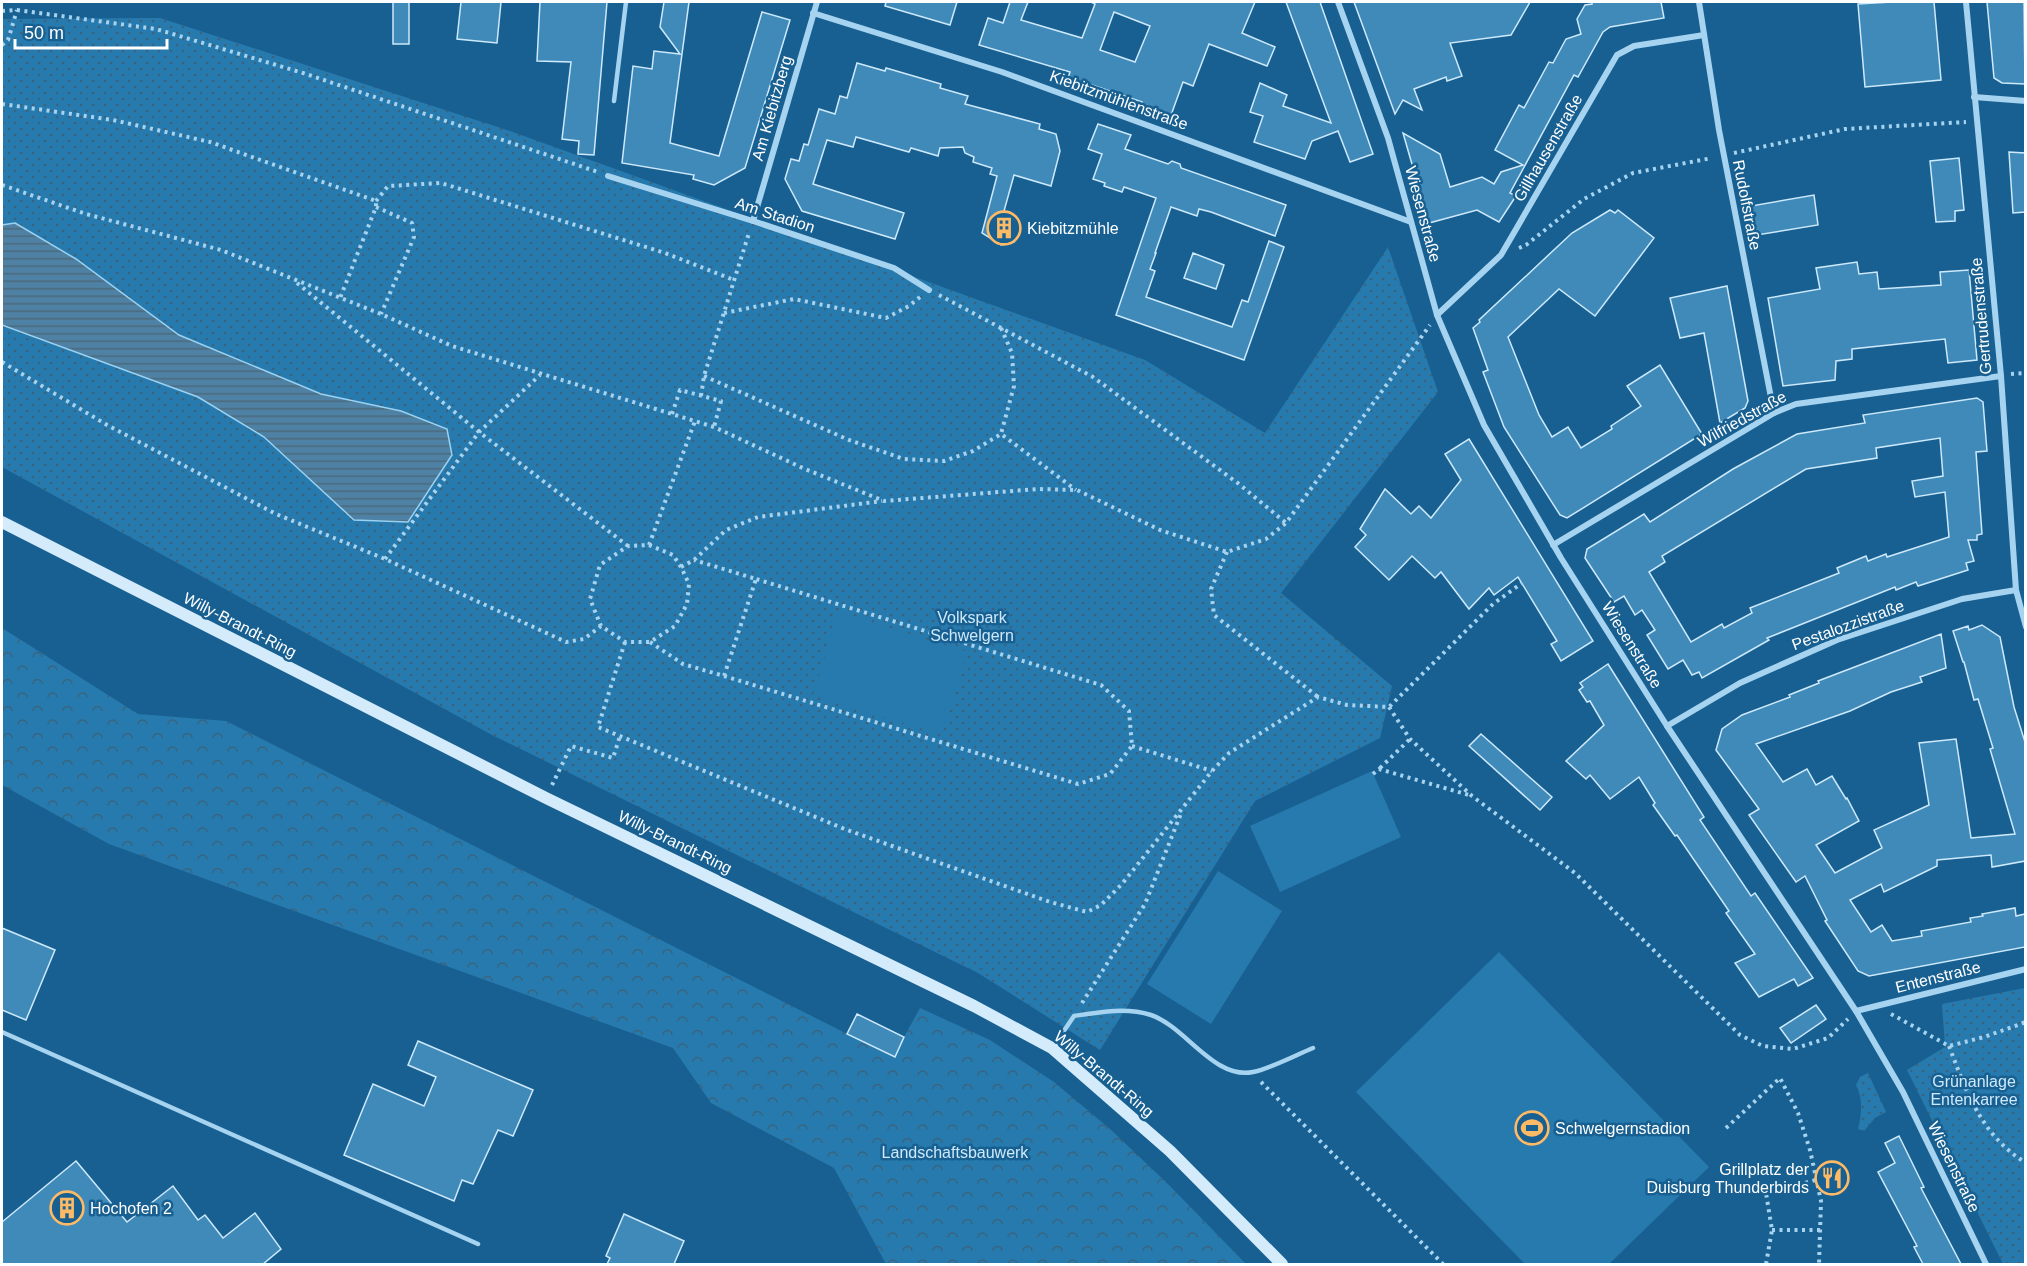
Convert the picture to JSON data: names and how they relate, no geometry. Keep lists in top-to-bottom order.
{
  "streets": {
    "main road": ["Willy-Brandt-Ring"],
    "street": [
      "Kiebitzmühlenstraße",
      "Am Kiebitzberg",
      "Gillhausenstraße",
      "Rudolfstraße",
      "Wiesenstraße",
      "Am Stadion",
      "Gertrudenstraße",
      "Wilfriedstraße",
      "Pestalozzistraße",
      "Entenstraße"
    ]
  },
  "crossings": [
    ["Kiebitzmühlenstraße", "Am Kiebitzberg"],
    ["Kiebitzmühlenstraße", "Wiesenstraße"],
    ["Am Kiebitzberg", "Am Stadion"],
    ["Gillhausenstraße", "Rudolfstraße"],
    ["Gillhausenstraße", "Wiesenstraße"],
    ["Rudolfstraße", "Wilfriedstraße"],
    ["Wiesenstraße", "Wilfriedstraße"],
    ["Wiesenstraße", "Pestalozzistraße"],
    ["Wiesenstraße", "Entenstraße"],
    ["Gertrudenstraße", "Wilfriedstraße"],
    ["Gertrudenstraße", "Pestalozzistraße"]
  ],
  "parks": ["Volkspark Schwelgern", "Grünanlage Entenkarree", "Landschaftsbauwerk"],
  "places": {
    "building": ["Kiebitzmühle", "Hochofen 2"],
    "sports": ["Schwelgernstadion"],
    "restaurant": ["Grillplatz der Duisburg Thunderbirds"]
  },
  "scale_bar": "50 m"
}
